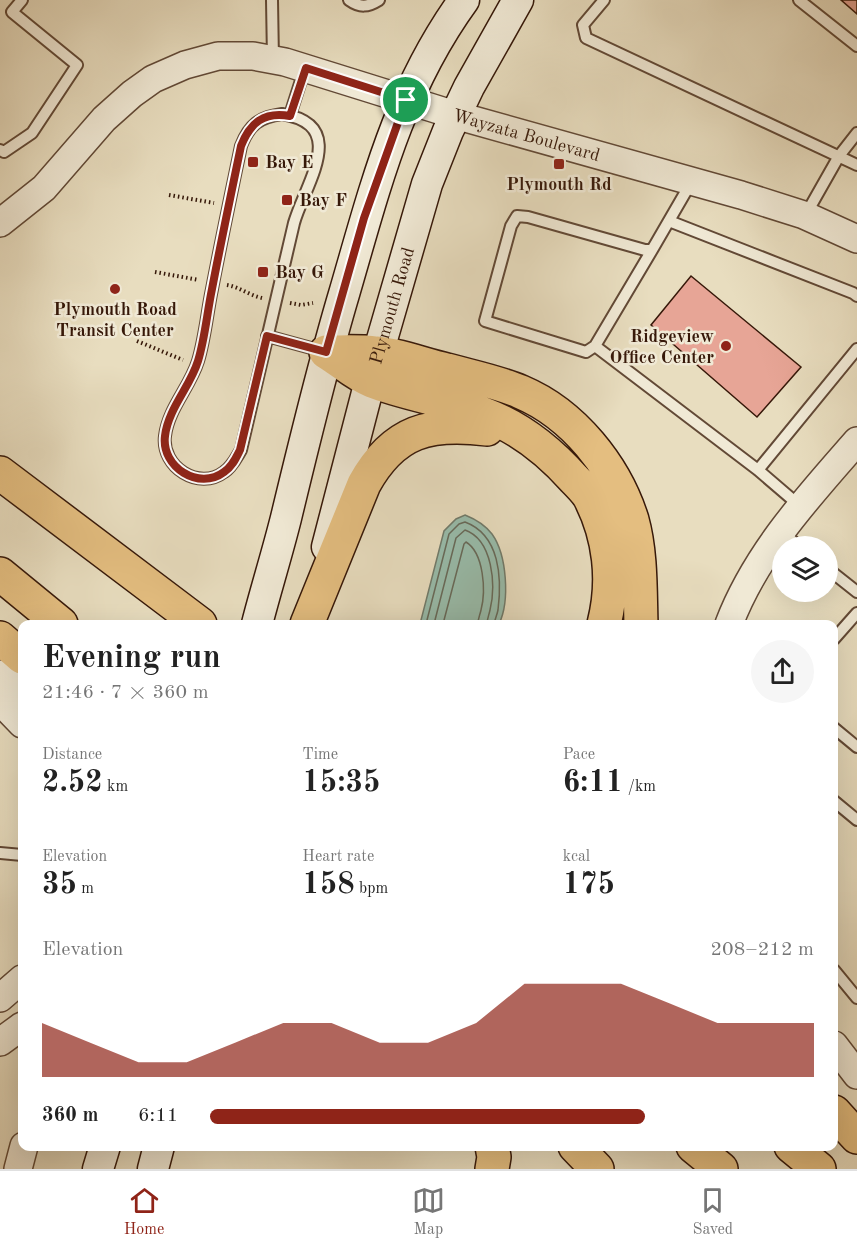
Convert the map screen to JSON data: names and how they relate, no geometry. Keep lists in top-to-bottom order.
{
  "streets": {
    "main road": ["Plymouth Road"],
    "street": ["Wayzata Boulevard"]
  },
  "crossings": [
    ["Wayzata Boulevard", "Plymouth Road"]
  ],
  "places": {
    "transit": [
      "Bay E",
      "Plymouth Rd",
      "Bay F",
      "Bay G"
    ],
    "other": ["Plymouth Road Transit Center", "Ridgeview Office Center"]
  },
  "page": {
    "heading": ["Evening run", "21:46 · 7 × 360 m"],
    "stats": [
      ["Distance", "2.52 km"],
      ["Time", "15:35"],
      ["Pace", "6:11 /km"],
      ["Elevation", "35 m"],
      ["Heart rate", "158 bpm"],
      ["kcal", "175"]
    ],
    "chart": ["Elevation", "208–212 m"],
    "list": [
      {
        "name": "360 m",
        "note": "6:11"
      }
    ],
    "tabs": ["Home", "Map", "Saved"]
  }
}
